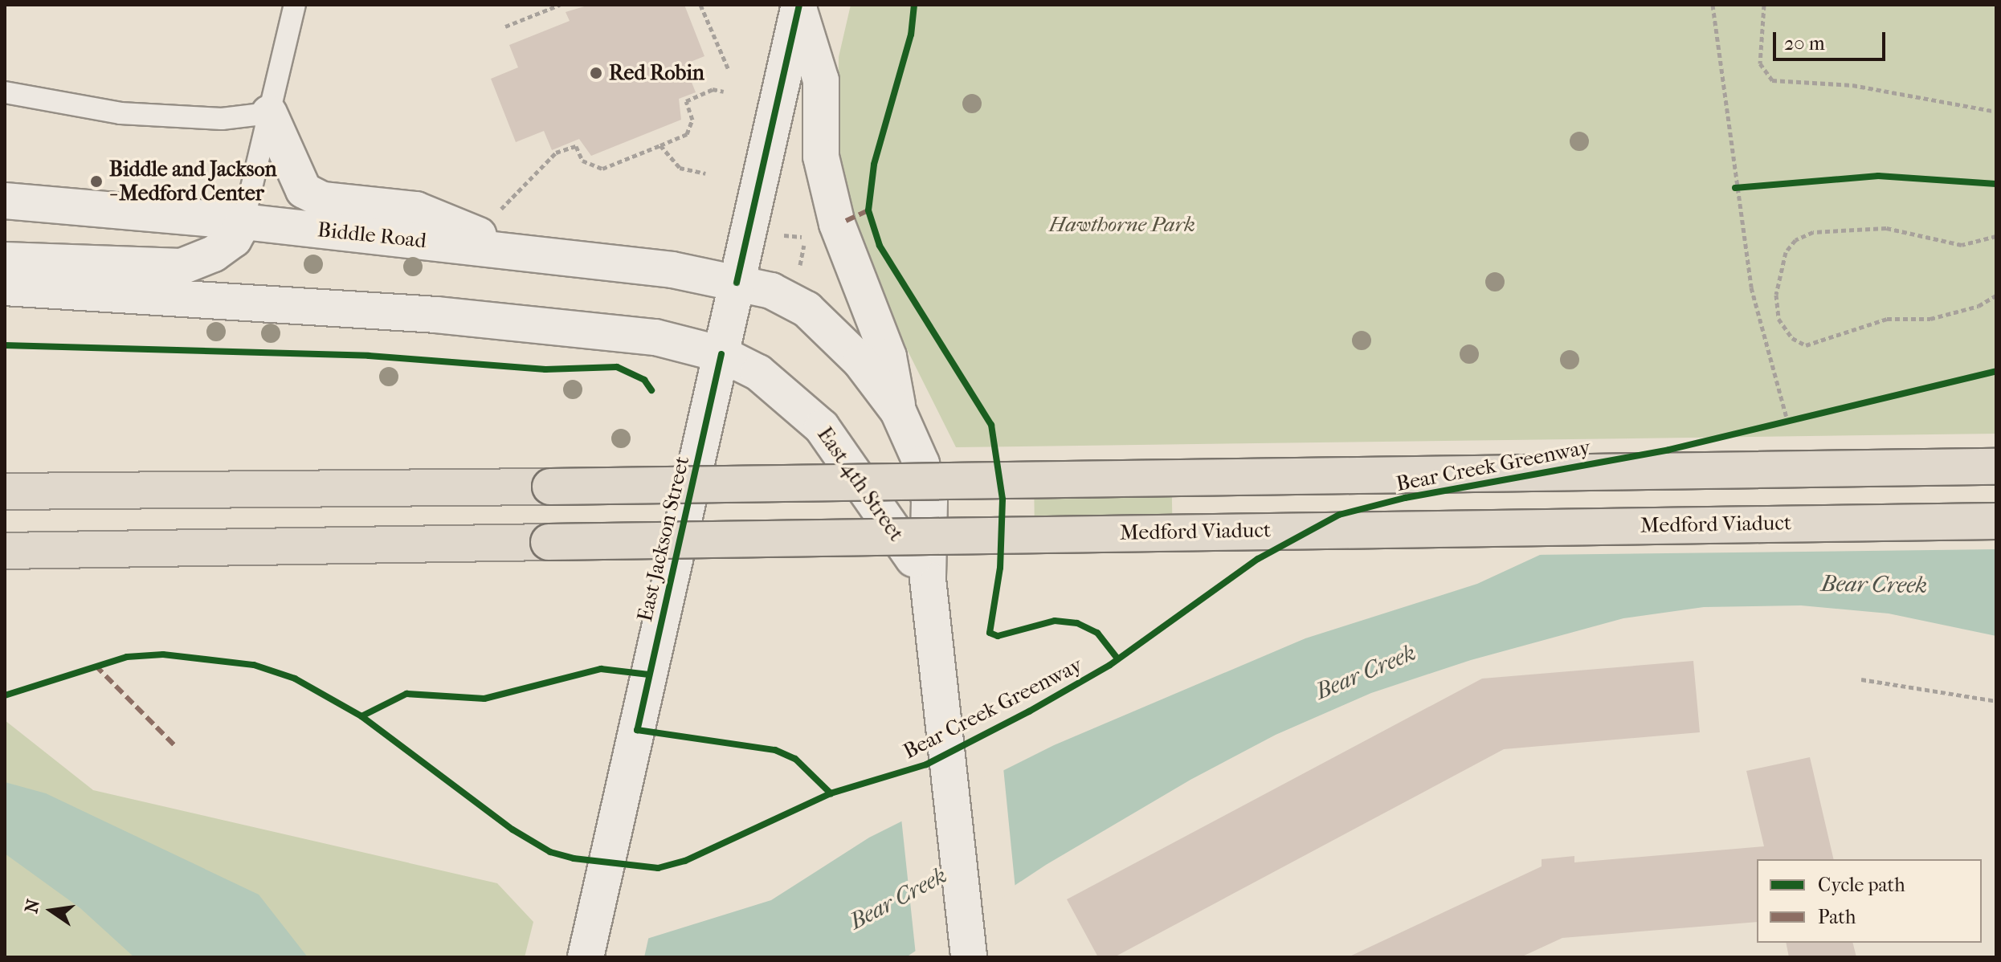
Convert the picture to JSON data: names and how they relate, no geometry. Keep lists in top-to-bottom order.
{
  "streets": {
    "highway": ["Medford Viaduct"],
    "main road": ["Biddle Road", "East 4th Street", "East Jackson Street"],
    "cycle path": ["Bear Creek Greenway"]
  },
  "crossings": [
    ["Biddle Road", "East 4th Street"],
    ["Biddle Road", "East Jackson Street"],
    ["East 4th Street", "East Jackson Street"]
  ],
  "water": ["Bear Creek"],
  "parks": ["Hawthorne Park"],
  "places": ["Red Robin", "Biddle and Jackson - Medford Center"],
  "legend": ["Cycle path", "Path"],
  "scale_bar": "20 m",
  "north": "left"
}
